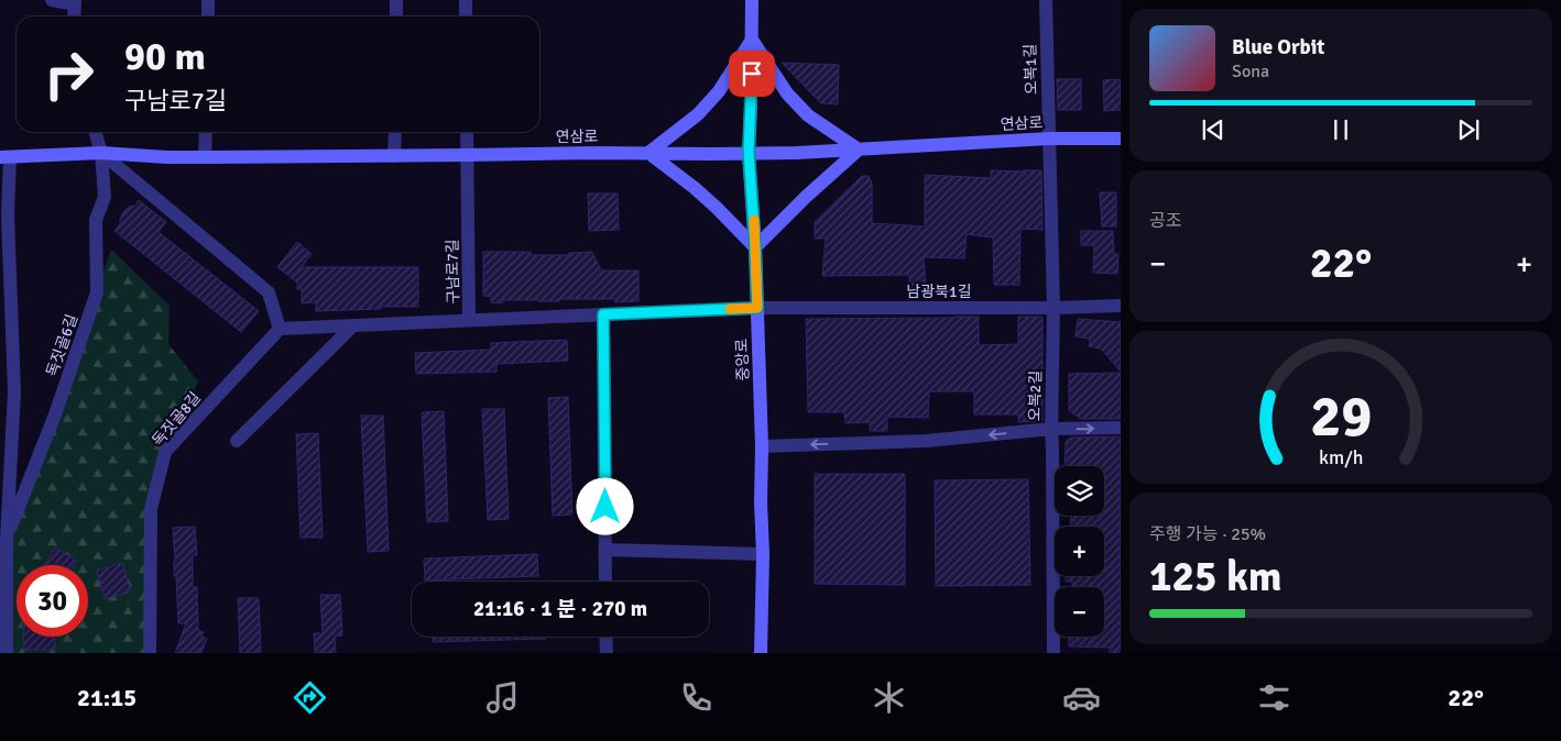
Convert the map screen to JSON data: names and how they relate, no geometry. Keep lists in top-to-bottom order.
{
  "streets": {
    "main road": ["연삼로", "중앙로"],
    "street": [
      "오복1길",
      "구남로7길",
      "남광북1길",
      "독짓골6길",
      "오복2길",
      "독짓골8길"
    ]
  },
  "crossings": [
    ["오복1길", "연삼로"],
    ["오복1길", "오복2길"],
    ["연삼로", "구남로7길"],
    ["연삼로", "독짓골6길"],
    ["연삼로", "중앙로"],
    ["연삼로", "오복2길"],
    ["구남로7길", "남광북1길"],
    ["구남로7길", "중앙로"],
    ["남광북1길", "중앙로"],
    ["남광북1길", "오복2길"]
  ],
  "page": {
    "turn": ["90 m", "구남로7길"],
    "song": ["Blue Orbit", "Sona"],
    "tile": [
      "공조",
      ["주행 가능 · 25%", "125 km"]
    ],
    "heat": ["−", "22°", "+"],
    "map_buttons": ["+", "−"],
    "limit": "30",
    "trip": "21:16 · 1 분 · 270 m",
    "tabs": ["21:15", "22°"],
    "gauge": ["29", "km/h"]
  }
}
